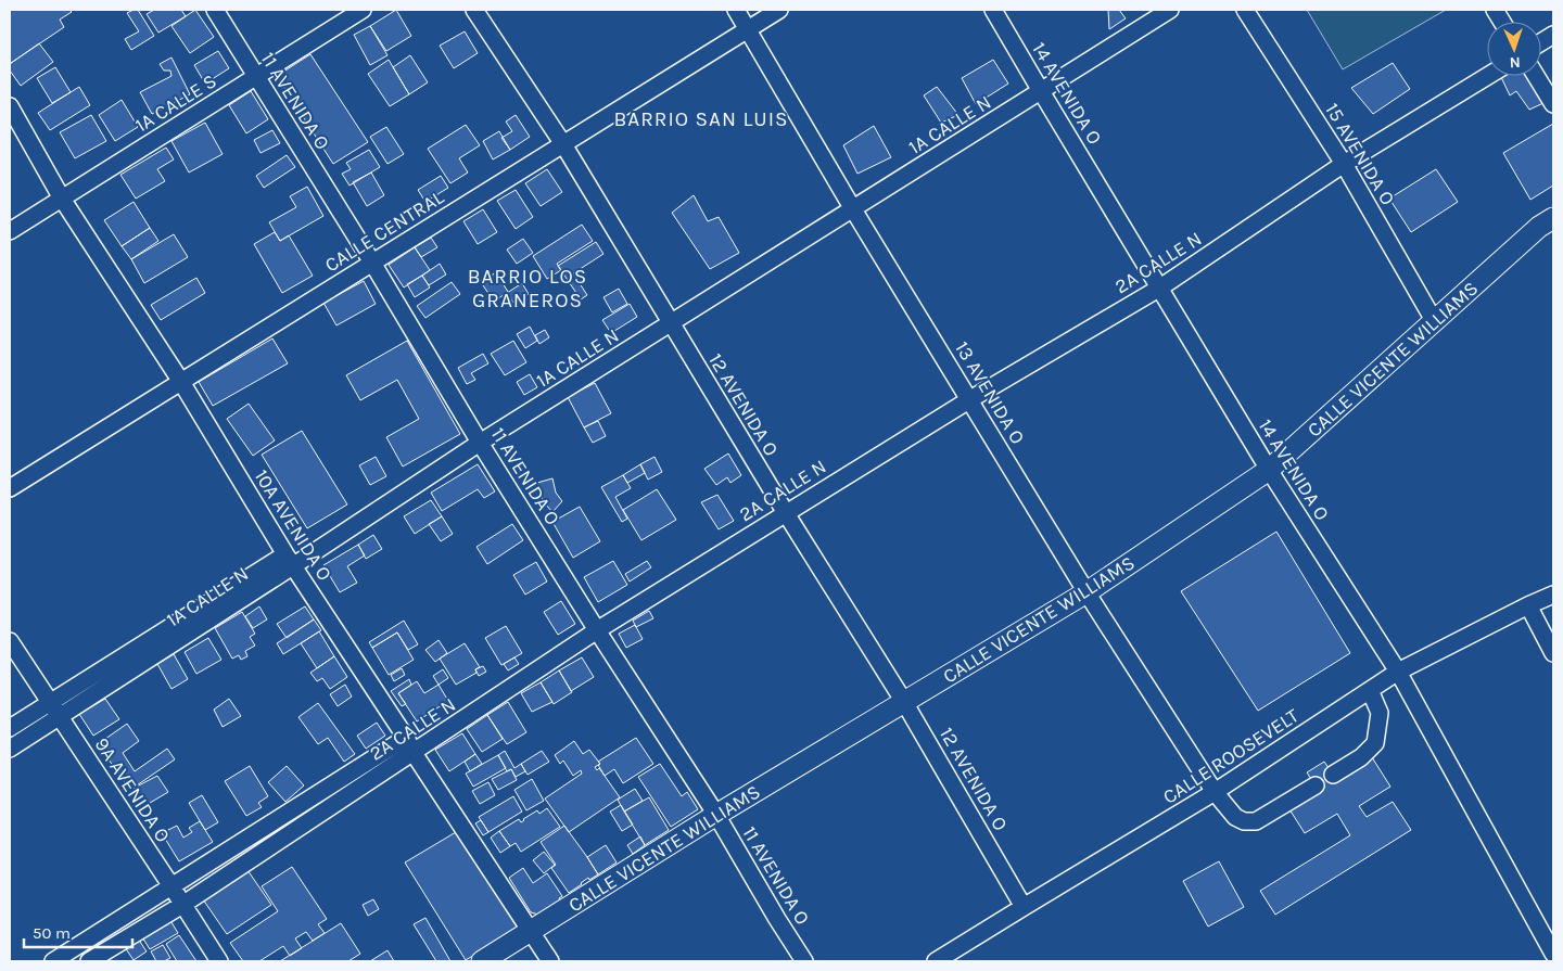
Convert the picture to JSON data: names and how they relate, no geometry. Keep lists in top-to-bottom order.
{
  "streets": {
    "main road": ["CALLE VICENTE WILLIAMS"],
    "street": [
      "14 AVENIDA O",
      "11 AVENIDA O",
      "1A CALLE S",
      "1A CALLE N",
      "15 AVENIDA O",
      "CALLE CENTRAL",
      "2A CALLE N",
      "13 AVENIDA O",
      "12 AVENIDA O",
      "10A AVENIDA O",
      "CALLE ROOSEVELT",
      "9A AVENIDA O"
    ]
  },
  "crossings": [
    ["14 AVENIDA O", "1A CALLE N"],
    ["14 AVENIDA O", "2A CALLE N"],
    ["14 AVENIDA O", "CALLE VICENTE WILLIAMS"],
    ["14 AVENIDA O", "CALLE ROOSEVELT"],
    ["11 AVENIDA O", "1A CALLE S"],
    ["11 AVENIDA O", "1A CALLE N"],
    ["11 AVENIDA O", "CALLE CENTRAL"],
    ["11 AVENIDA O", "2A CALLE N"],
    ["11 AVENIDA O", "CALLE VICENTE WILLIAMS"],
    ["1A CALLE S", "10A AVENIDA O"],
    ["1A CALLE N", "13 AVENIDA O"],
    ["1A CALLE N", "12 AVENIDA O"],
    ["1A CALLE N", "10A AVENIDA O"],
    ["1A CALLE N", "9A AVENIDA O"],
    ["15 AVENIDA O", "2A CALLE N"],
    ["15 AVENIDA O", "CALLE VICENTE WILLIAMS"],
    ["CALLE CENTRAL", "13 AVENIDA O"],
    ["CALLE CENTRAL", "12 AVENIDA O"],
    ["CALLE CENTRAL", "10A AVENIDA O"],
    ["2A CALLE N", "13 AVENIDA O"],
    ["2A CALLE N", "12 AVENIDA O"],
    ["2A CALLE N", "10A AVENIDA O"],
    ["2A CALLE N", "9A AVENIDA O"],
    ["CALLE VICENTE WILLIAMS", "13 AVENIDA O"],
    ["CALLE VICENTE WILLIAMS", "12 AVENIDA O"],
    ["CALLE VICENTE WILLIAMS", "10A AVENIDA O"],
    ["13 AVENIDA O", "CALLE ROOSEVELT"],
    ["12 AVENIDA O", "CALLE ROOSEVELT"]
  ],
  "districts": ["BARRIO SAN LUIS", "BARRIO LOS GRANEROS"],
  "scale_bar": "50 m",
  "north": "bottom"
}
